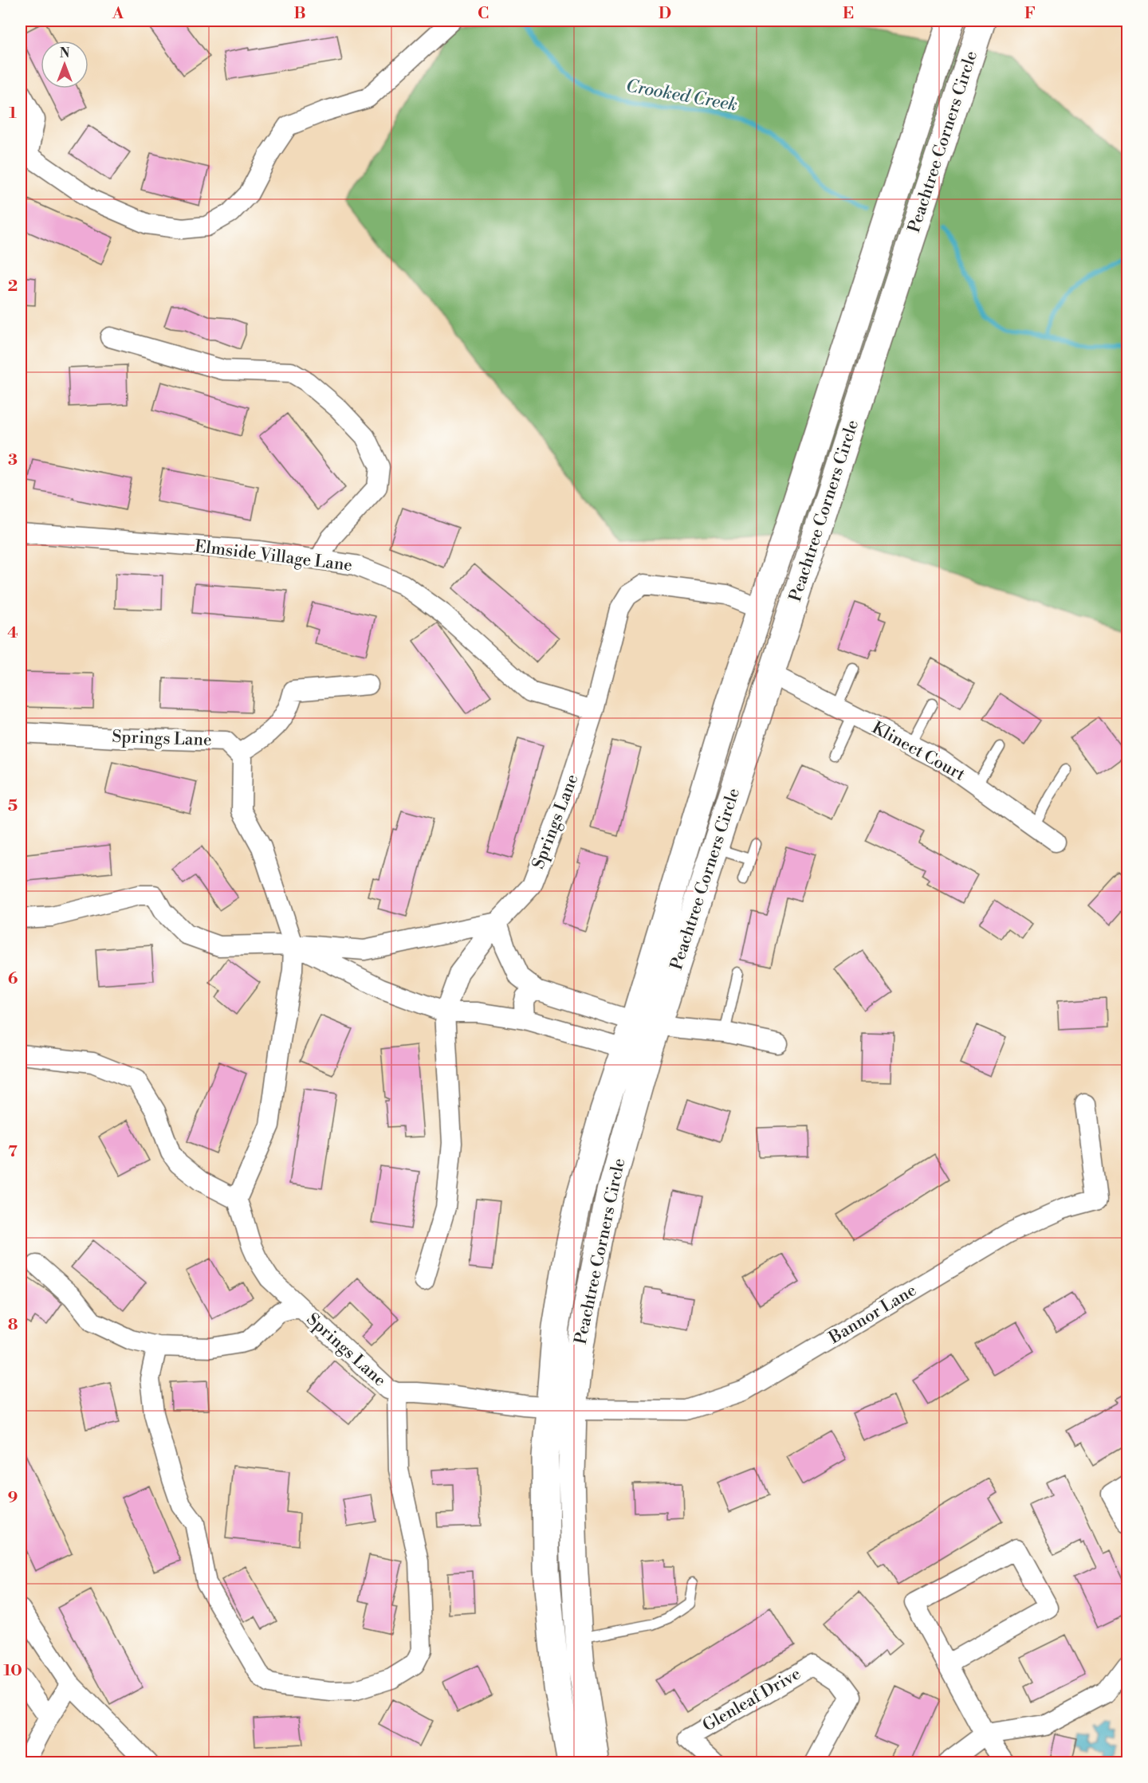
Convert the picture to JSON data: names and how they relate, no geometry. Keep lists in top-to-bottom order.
{
  "streets": {
    "street": [
      "Peachtree Corners Circle",
      "Elmside Village Lane",
      "Springs Lane",
      "Klinect Court",
      "Bannor Lane",
      "Glenleaf Drive"
    ]
  },
  "crossings": [
    ["Peachtree Corners Circle", "Springs Lane"],
    ["Peachtree Corners Circle", "Klinect Court"],
    ["Peachtree Corners Circle", "Bannor Lane"],
    ["Elmside Village Lane", "Springs Lane"],
    ["Springs Lane", "Bannor Lane"]
  ],
  "water": ["Crooked Creek"],
  "north": "top",
  "grid": {
    "columns": [
      "A",
      "B",
      "C",
      "D",
      "E",
      "F"
    ],
    "rows": [
      "1",
      "2",
      "3",
      "4",
      "5",
      "6",
      "7",
      "8",
      "9",
      "10"
    ]
  }
}
